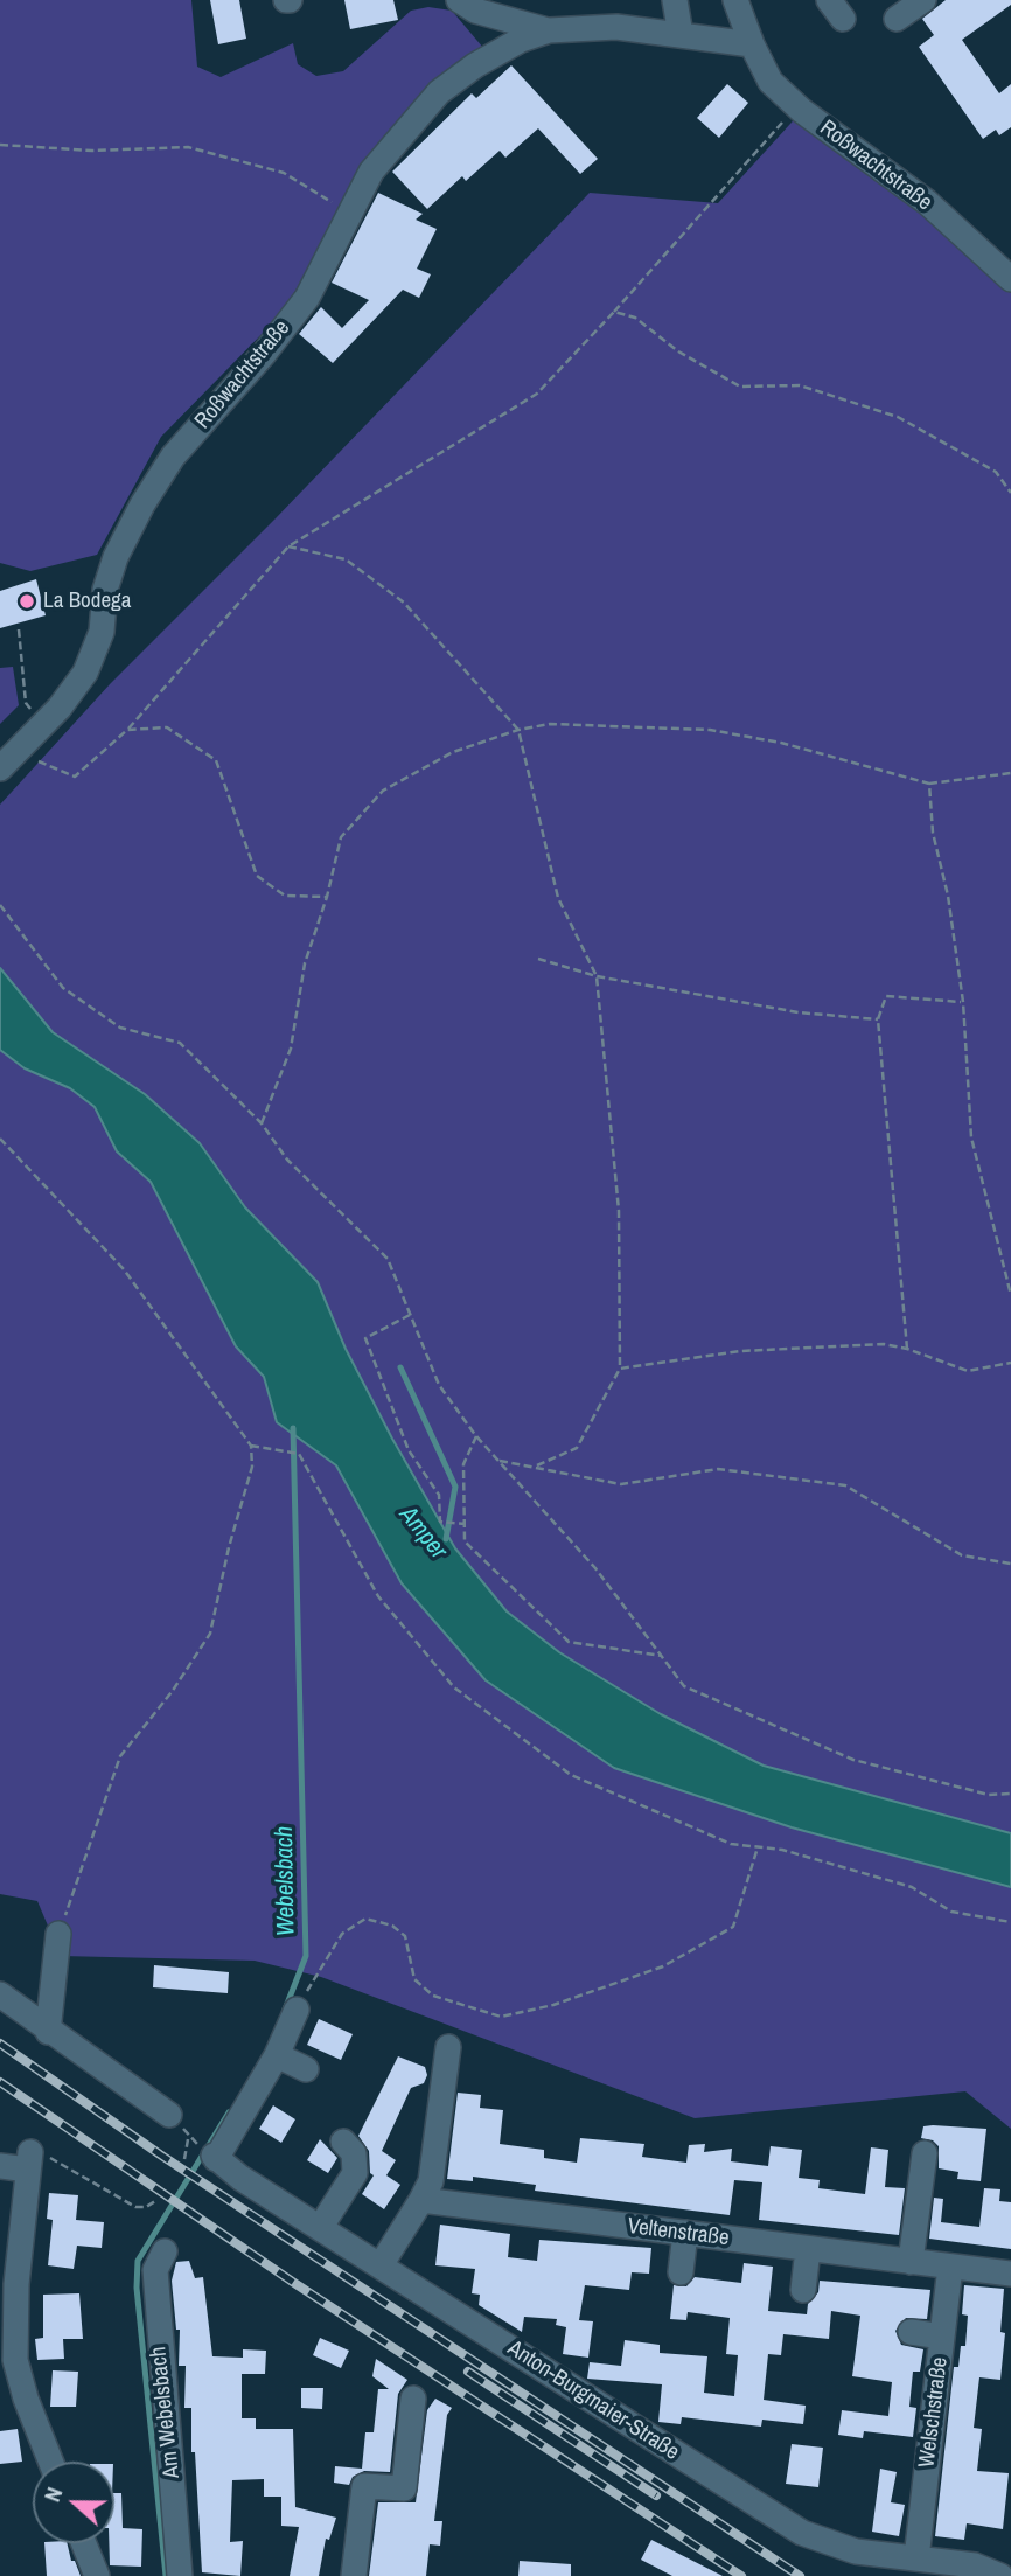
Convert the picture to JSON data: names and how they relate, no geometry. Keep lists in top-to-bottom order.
{
  "streets": {
    "street": [
      "Roßwachtstraße",
      "Veltenstraße",
      "Anton-Burgmaier-Straße",
      "Am Webelsbach",
      "Welschstraße"
    ]
  },
  "crossings": [
    ["Veltenstraße", "Welschstraße"],
    ["Anton-Burgmaier-Straße", "Welschstraße"]
  ],
  "water": ["Amper", "Webelsbach"],
  "places": ["La Bodega"],
  "north": "left"
}
